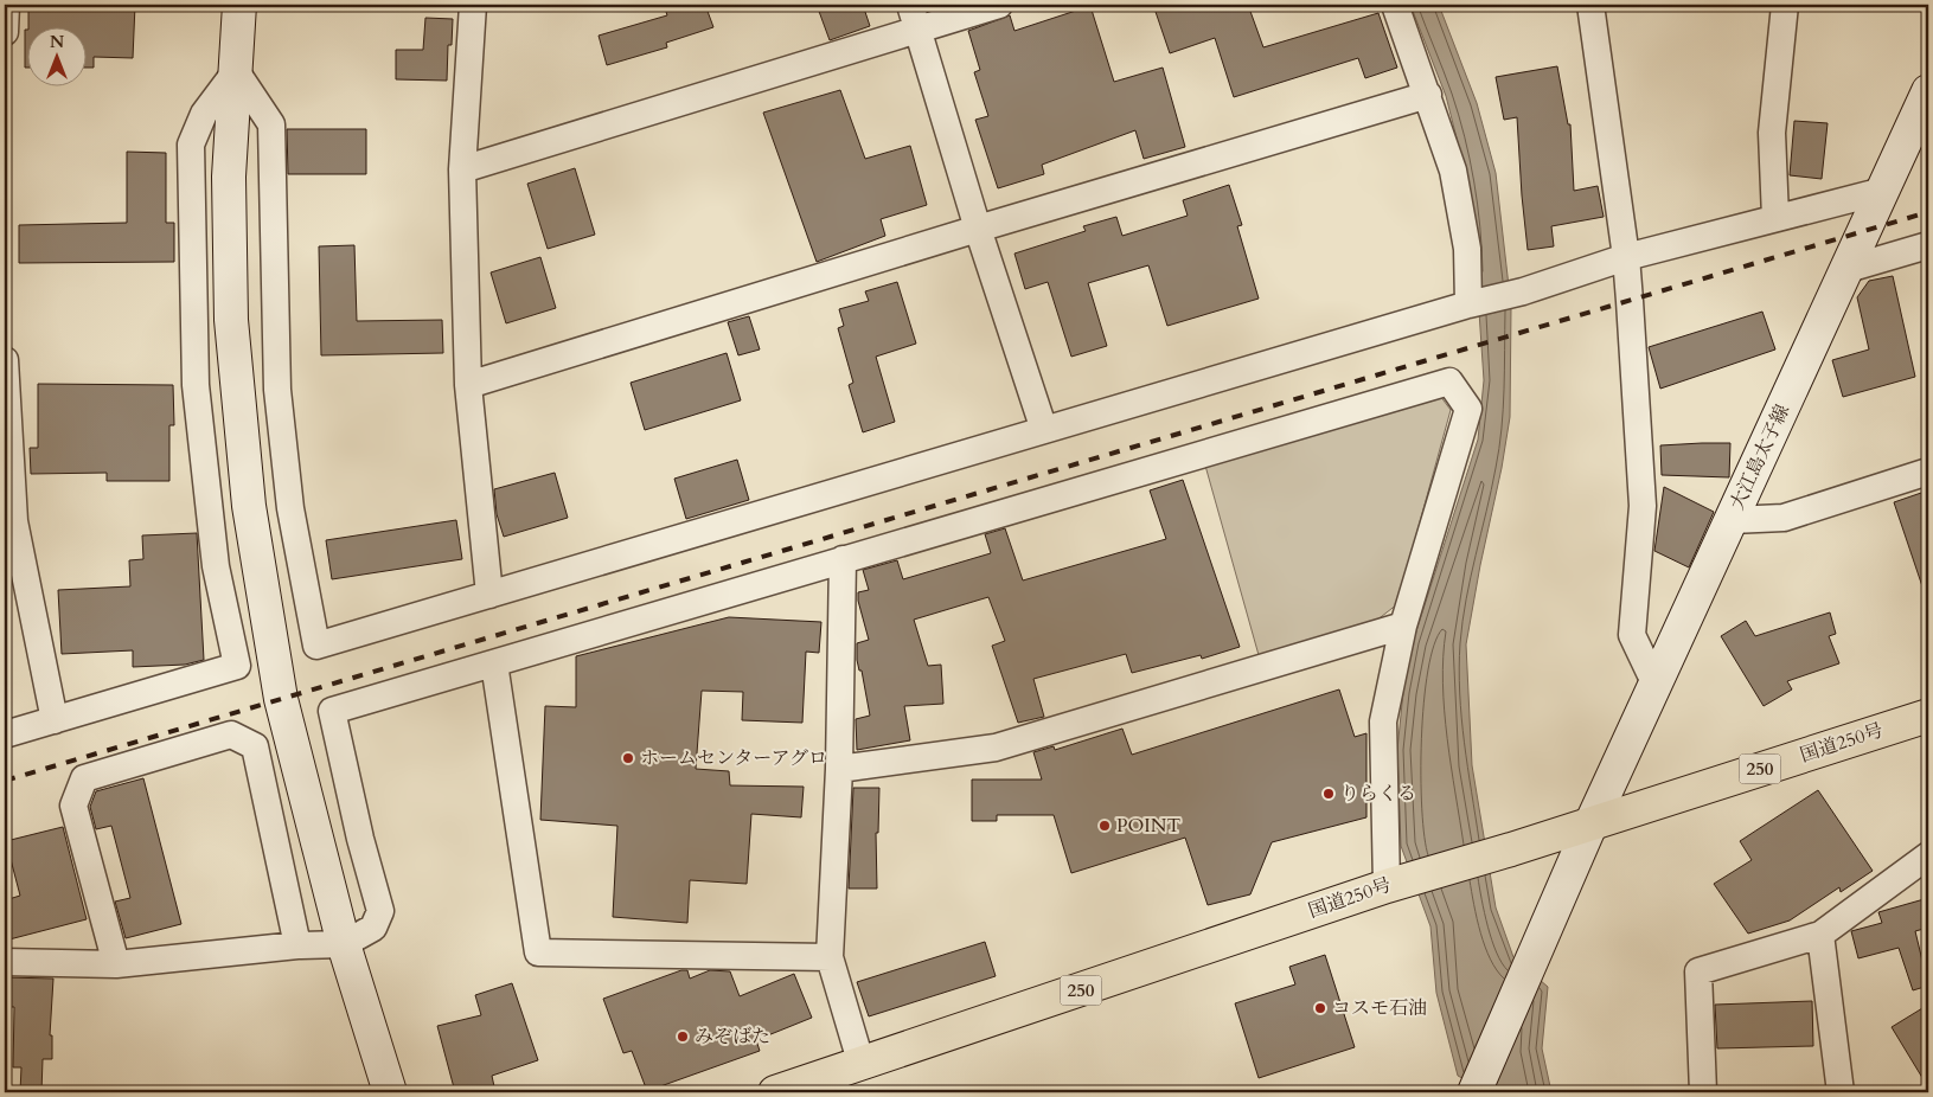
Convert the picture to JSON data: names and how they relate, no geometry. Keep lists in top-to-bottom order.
{
  "streets": {
    "highway": ["国道250号", "250"],
    "street": ["大江島太子線"]
  },
  "crossings": [
    ["大江島太子線", "国道250号"]
  ],
  "places": [
    "ホームセンターアグロ",
    "りらくる",
    "POINT",
    "コスモ石油",
    "みぞばた"
  ],
  "north": "top"
}
